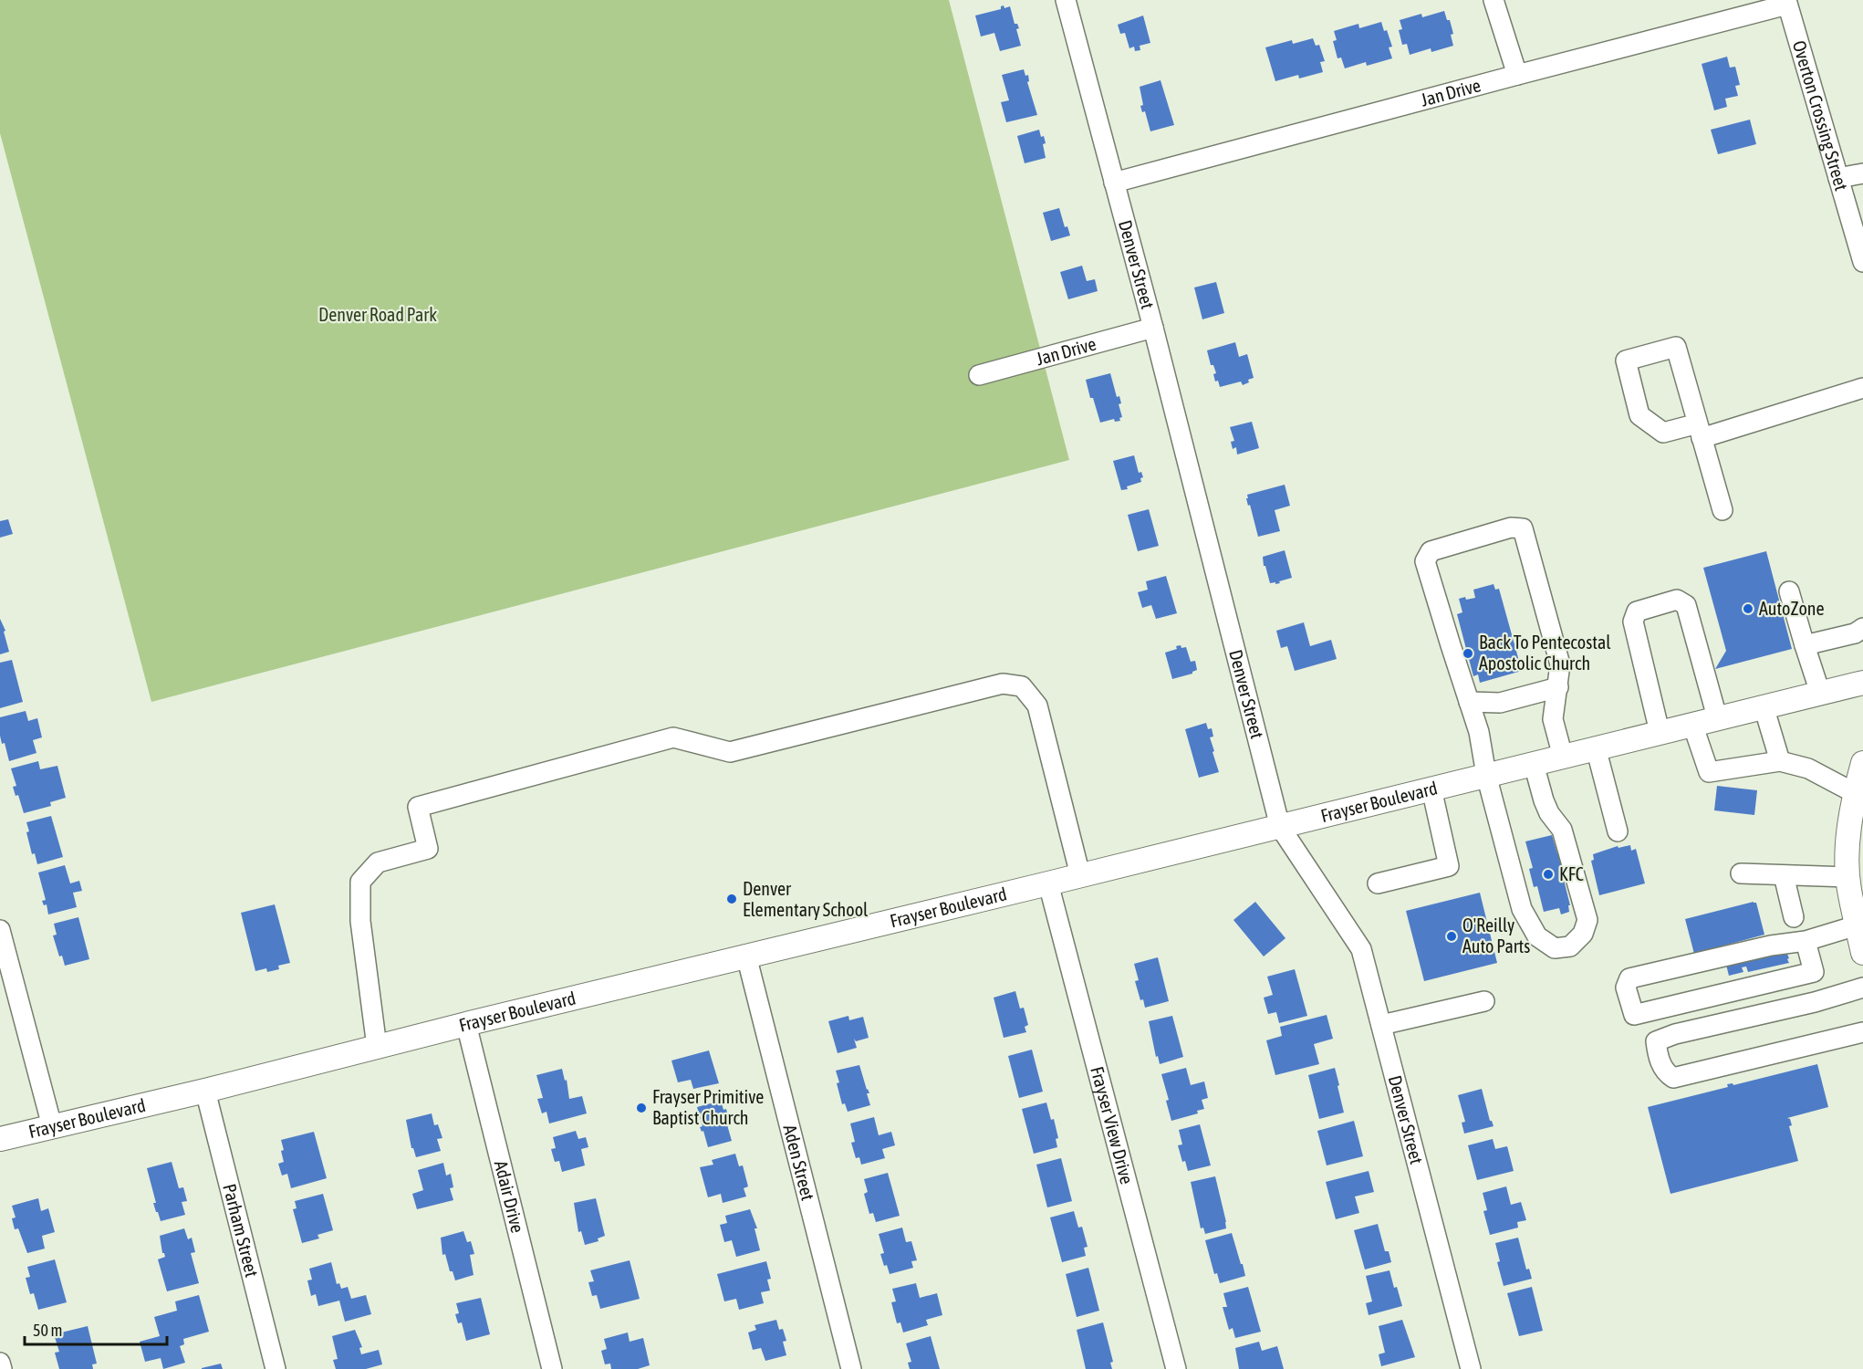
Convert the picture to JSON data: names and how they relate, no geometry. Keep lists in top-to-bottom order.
{
  "streets": {
    "main road": ["Frayser Boulevard"],
    "street": [
      "Jan Drive",
      "Overton Crossing Street",
      "Denver Street",
      "Frayser View Drive",
      "Aden Street",
      "Adair Drive",
      "Parham Street"
    ]
  },
  "crossings": [
    ["Jan Drive", "Overton Crossing Street"],
    ["Jan Drive", "Denver Street"],
    ["Denver Street", "Frayser Boulevard"],
    ["Frayser Boulevard", "Frayser View Drive"],
    ["Frayser Boulevard", "Aden Street"],
    ["Frayser Boulevard", "Adair Drive"],
    ["Frayser Boulevard", "Parham Street"]
  ],
  "parks": ["Denver Road Park"],
  "places": [
    "AutoZone",
    "Back To Pentecostal Apostolic Church",
    "KFC",
    "Denver Elementary School",
    "O'Reilly Auto Parts",
    "Frayser Primitive Baptist Church"
  ],
  "scale_bar": "50 m"
}
